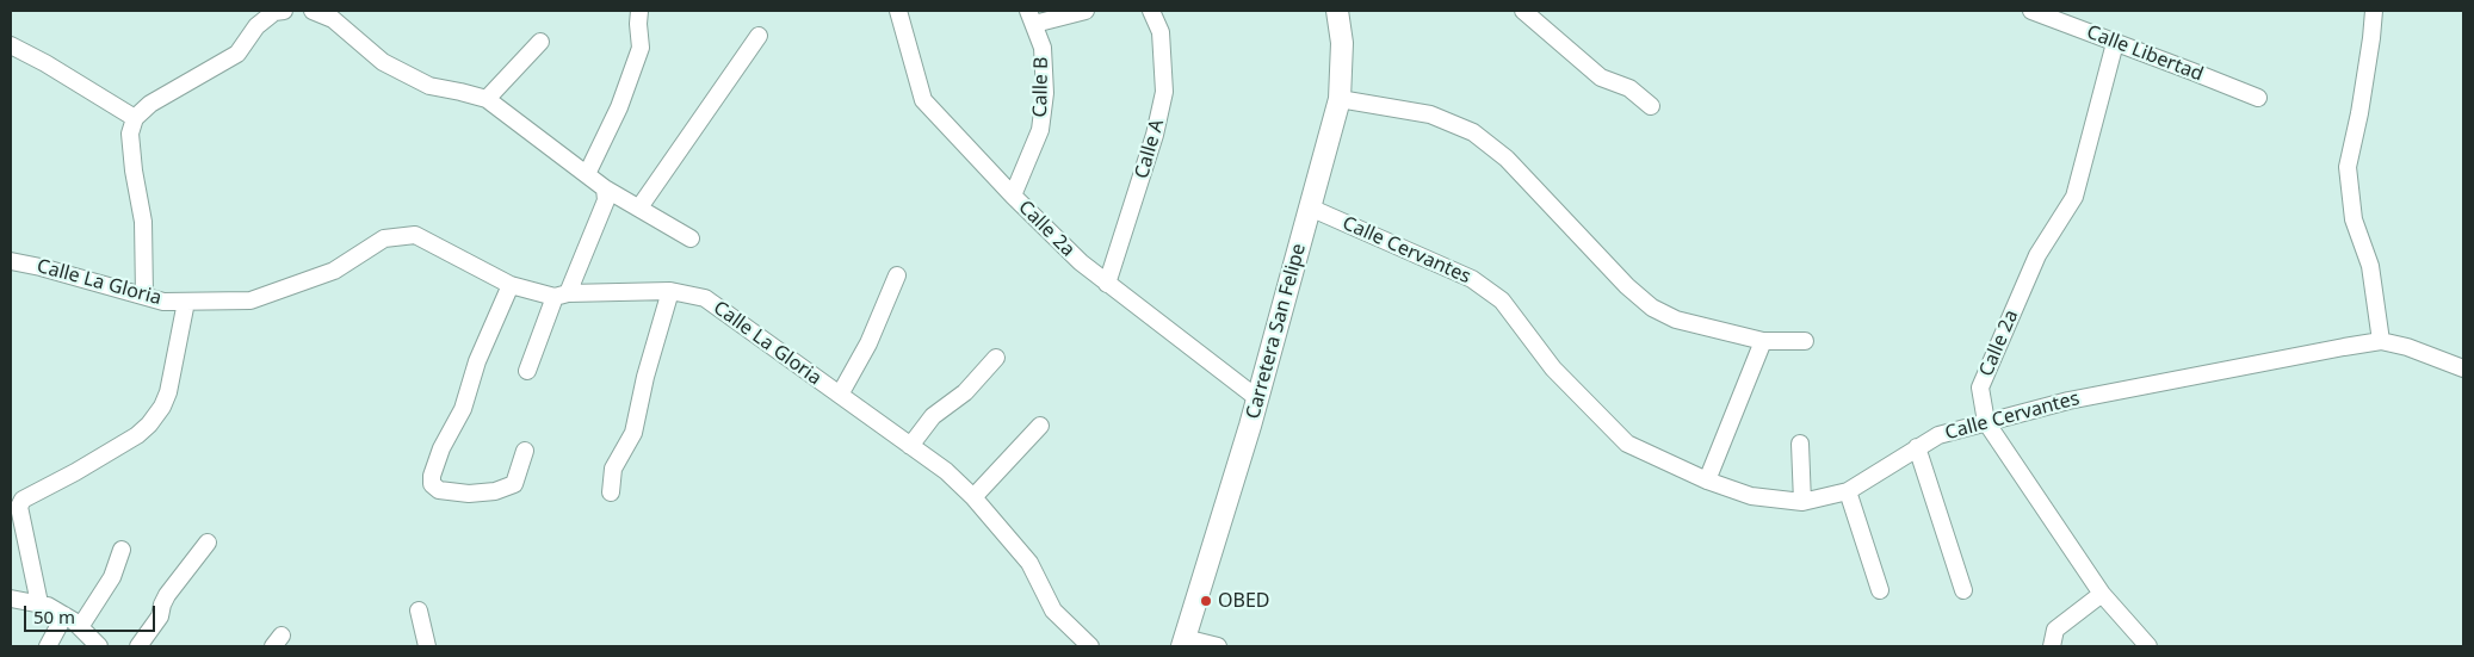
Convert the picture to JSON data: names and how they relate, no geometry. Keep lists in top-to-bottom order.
{
  "streets": {
    "main road": ["Carretera San Felipe"],
    "street": [
      "Calle Libertad",
      "Calle B",
      "Calle A",
      "Calle 2a",
      "Calle Cervantes",
      "Calle La Gloria"
    ]
  },
  "crossings": [
    ["Calle Libertad", "Calle 2a"],
    ["Calle B", "Calle 2a"],
    ["Calle A", "Calle 2a"],
    ["Calle 2a", "Calle Cervantes"],
    ["Calle 2a", "Carretera San Felipe"],
    ["Calle Cervantes", "Carretera San Felipe"]
  ],
  "places": ["OBED"],
  "scale_bar": "50 m"
}
